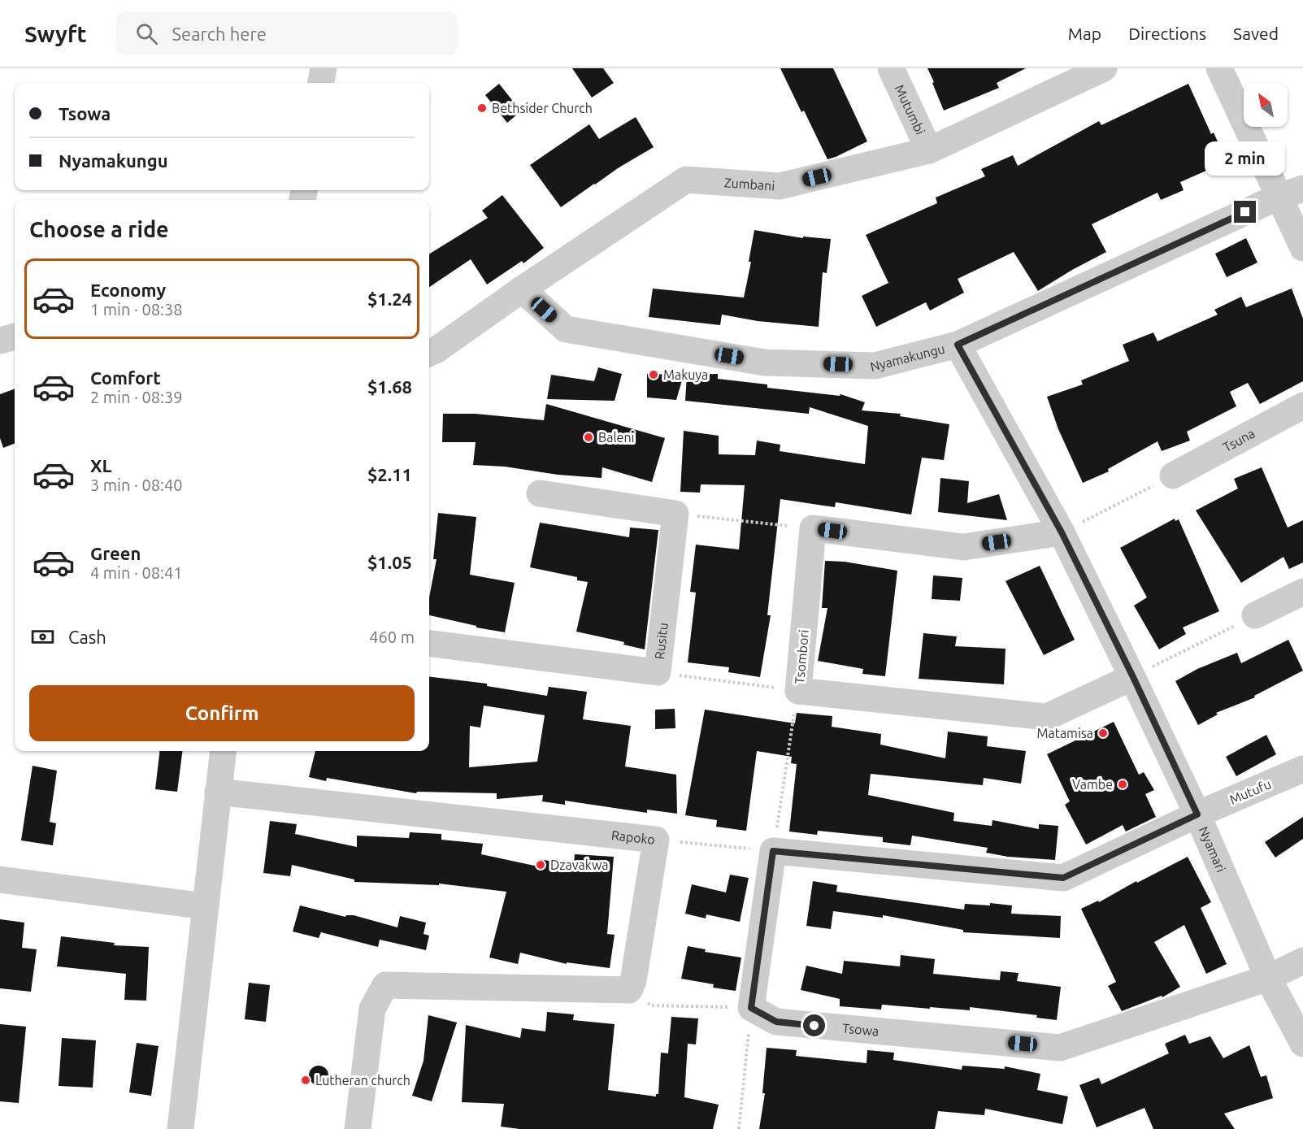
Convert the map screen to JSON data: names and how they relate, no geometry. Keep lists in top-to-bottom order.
{
  "streets": {
    "street": [
      "Mutumbi",
      "Zumbani",
      "Nyamakungu",
      "Tsuna",
      "Rusitu",
      "Tsombori",
      "Mutufu",
      "Rapoko",
      "Nyamari",
      "Tsowa"
    ]
  },
  "crossings": [
    ["Mutumbi", "Zumbani"],
    ["Zumbani", "Nyamakungu"],
    ["Nyamakungu", "Nyamari"],
    ["Tsombori", "Nyamari"],
    ["Mutufu", "Nyamari"],
    ["Nyamari", "Tsowa"]
  ],
  "places": [
    "Bethsider Church",
    "Makuya",
    "Baleni",
    "Matamisa",
    "Vambe",
    "Dzavakwa",
    "Lutheran church"
  ],
  "north": "top left",
  "page": {
    "header": "Swyft",
    "search": "Search here",
    "nav": ["Map", "Directions", "Saved"],
    "banner": ["Tsowa", "Nyamakungu"],
    "bubble": "2 min",
    "heading": "Choose a ride",
    "list": [
      {
        "name": "Economy",
        "note": "1 min · 08:38",
        "value": "$1.24"
      },
      {
        "name": "Comfort",
        "note": "2 min · 08:39",
        "value": "$1.68"
      },
      {
        "name": "XL",
        "note": "3 min · 08:40",
        "value": "$2.11"
      },
      {
        "name": "Green",
        "note": "4 min · 08:41",
        "value": "$1.05"
      }
    ],
    "pay": ["Cash", "460 m"],
    "buttons": "Confirm"
  }
}
